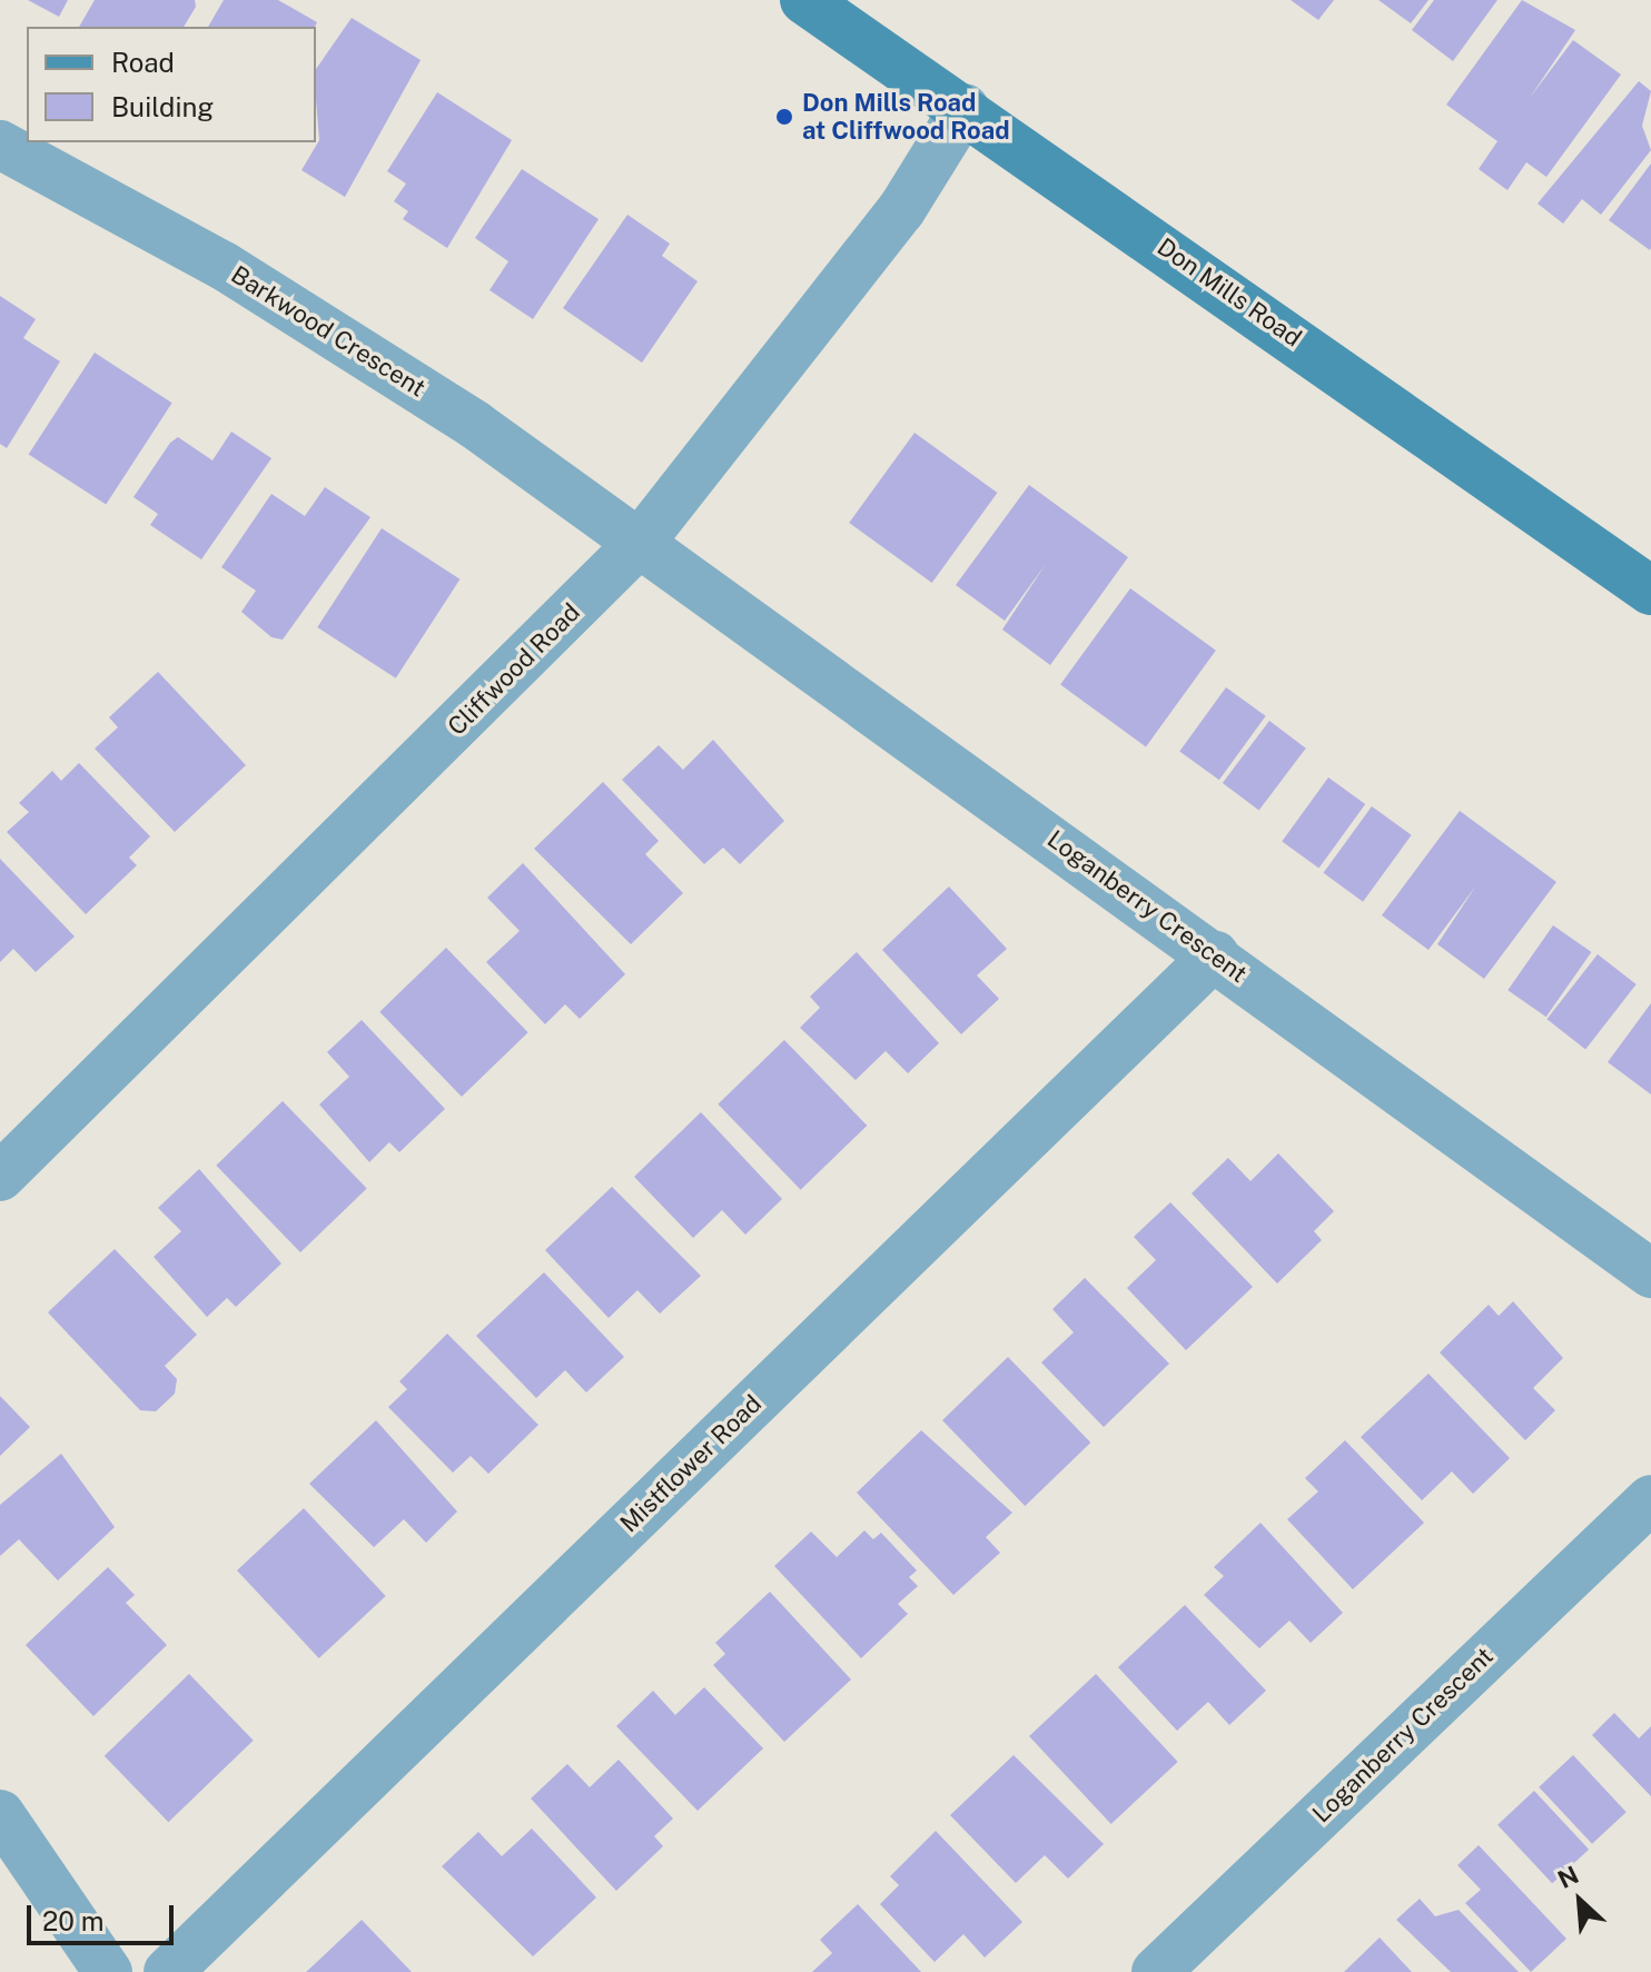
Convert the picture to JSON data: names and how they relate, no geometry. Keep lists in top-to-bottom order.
{
  "streets": {
    "main road": ["Don Mills Road"],
    "street": [
      "Barkwood Crescent",
      "Cliffwood Road",
      "Loganberry Crescent",
      "Mistflower Road"
    ]
  },
  "crossings": [
    ["Don Mills Road", "Cliffwood Road"],
    ["Barkwood Crescent", "Cliffwood Road"],
    ["Barkwood Crescent", "Loganberry Crescent"],
    ["Cliffwood Road", "Loganberry Crescent"],
    ["Loganberry Crescent", "Mistflower Road"]
  ],
  "places": ["Don Mills Road at Cliffwood Road"],
  "legend": ["Road", "Building"],
  "scale_bar": "20 m",
  "north": "top left"
}
